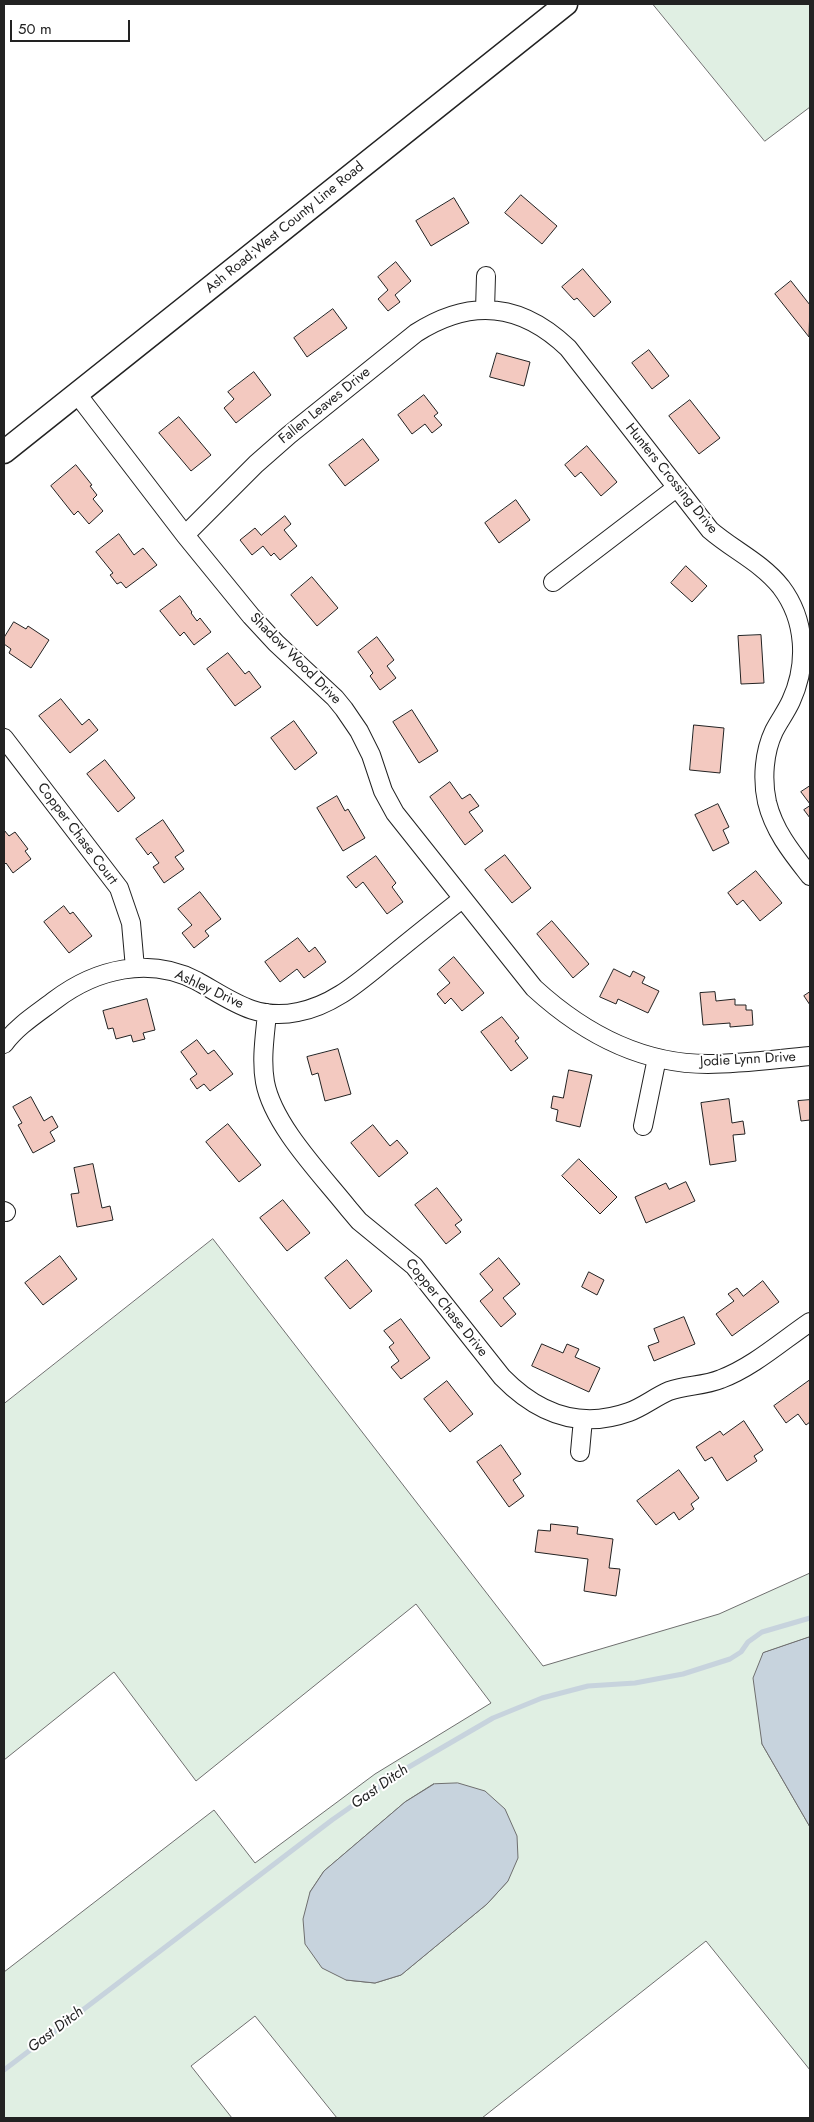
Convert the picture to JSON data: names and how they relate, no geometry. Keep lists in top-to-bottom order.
{
  "streets": {
    "main road": ["Ash Road;West County Line Road"],
    "street": [
      "Fallen Leaves Drive",
      "Hunters Crossing Drive",
      "Shadow Wood Drive",
      "Copper Chase Court",
      "Ashley Drive",
      "Jodie Lynn Drive",
      "Copper Chase Drive"
    ]
  },
  "crossings": [
    ["Ash Road;West County Line Road", "Shadow Wood Drive"],
    ["Fallen Leaves Drive", "Hunters Crossing Drive"],
    ["Fallen Leaves Drive", "Shadow Wood Drive"],
    ["Shadow Wood Drive", "Ashley Drive"],
    ["Shadow Wood Drive", "Jodie Lynn Drive"],
    ["Copper Chase Court", "Ashley Drive"],
    ["Ashley Drive", "Copper Chase Drive"]
  ],
  "water": ["Gast Ditch"],
  "scale_bar": "50 m"
}
